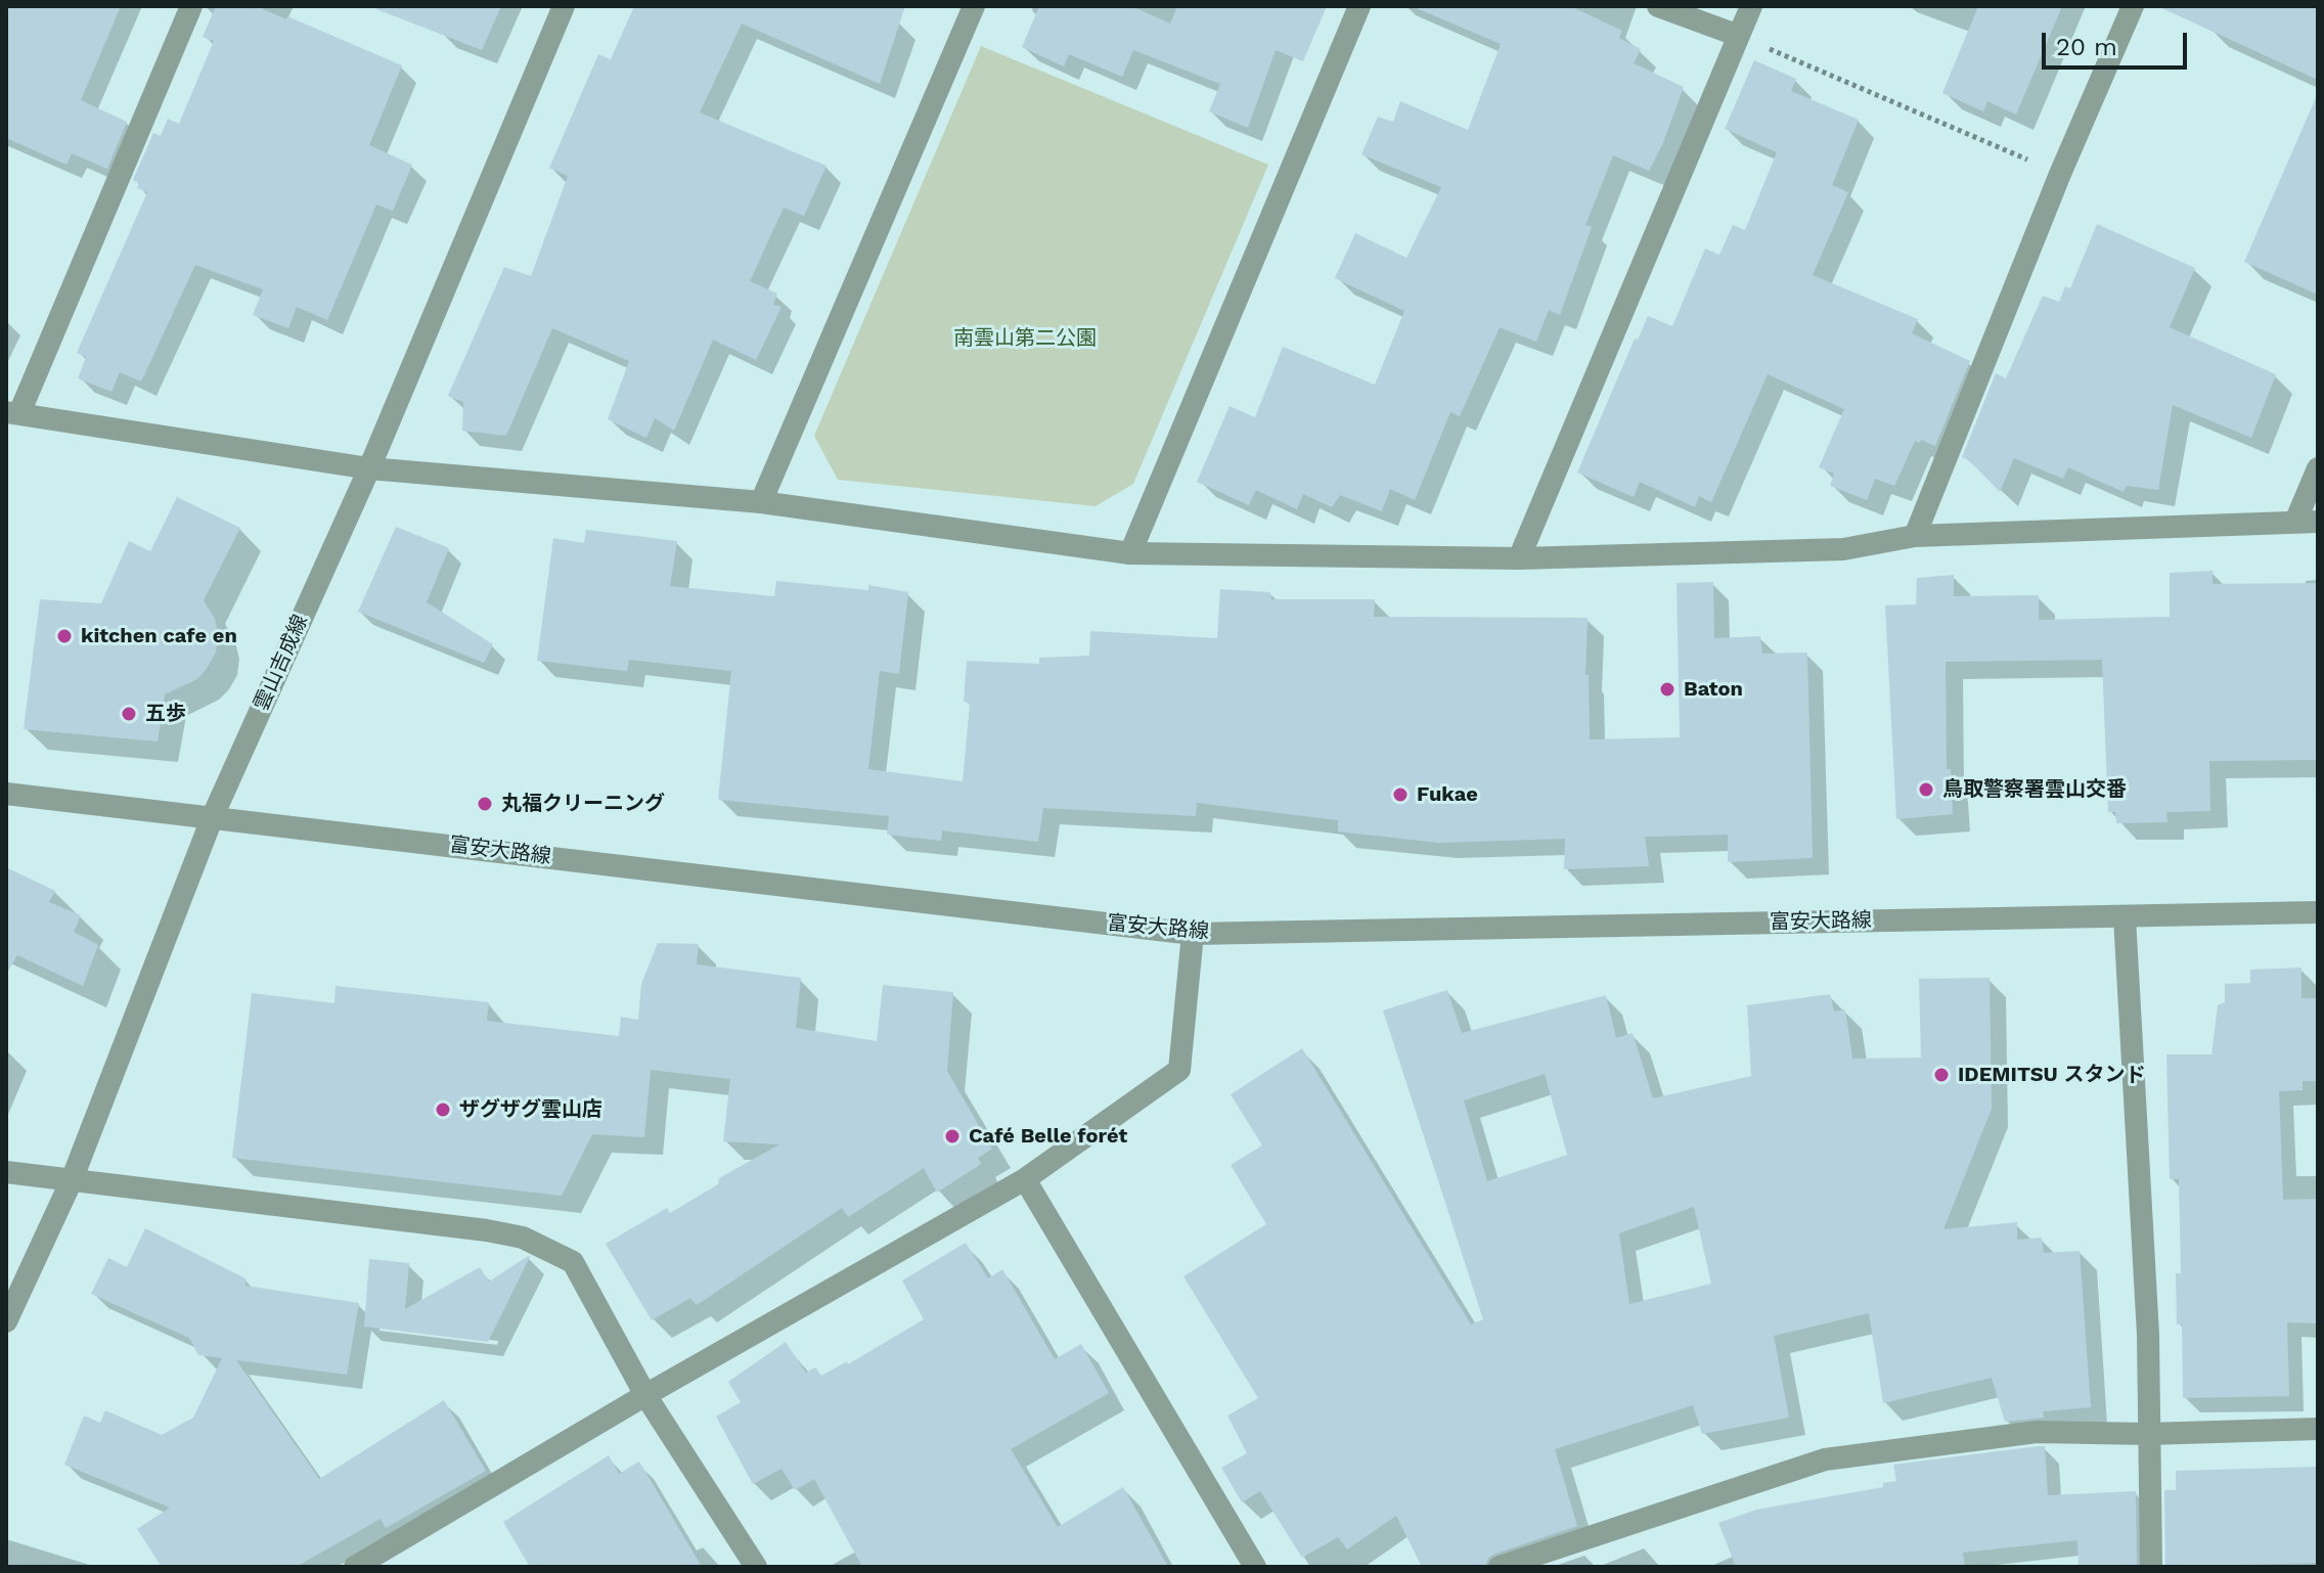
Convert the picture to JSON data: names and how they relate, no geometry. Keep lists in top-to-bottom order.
{
  "streets": {
    "street": ["雲山吉成線", "富安大路線"]
  },
  "crossings": [
    ["雲山吉成線", "富安大路線"]
  ],
  "parks": ["南雲山第二公園"],
  "places": [
    "kitchen cafe en",
    "Baton",
    "五歩",
    "鳥取警察署雲山交番",
    "Fukae",
    "丸福クリーニング",
    "IDEMITSU スタンド",
    "ザグザグ雲山店",
    "Café Belle forét"
  ],
  "scale_bar": "20 m"
}
